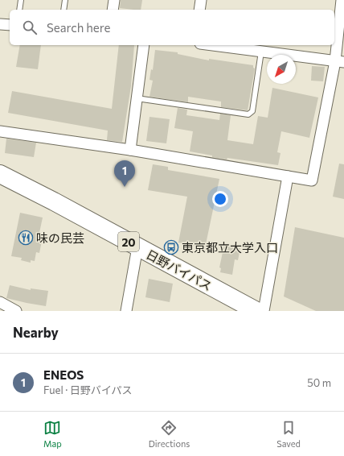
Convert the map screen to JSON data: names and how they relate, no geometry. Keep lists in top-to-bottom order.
{
  "streets": {
    "highway": ["20", "日野バイパス"]
  },
  "places": {
    "restaurant": ["味の民芸"],
    "bus stop": ["東京都立大学入口"]
  },
  "north": "bottom left",
  "page": {
    "search": "Search here",
    "pins": "1",
    "heading": "Nearby",
    "list": [
      {
        "mark": "1",
        "name": "ENEOS",
        "note": "Fuel · 日野バイパス",
        "value": "50 m"
      }
    ],
    "nav": ["Map", "Directions", "Saved"]
  }
}
